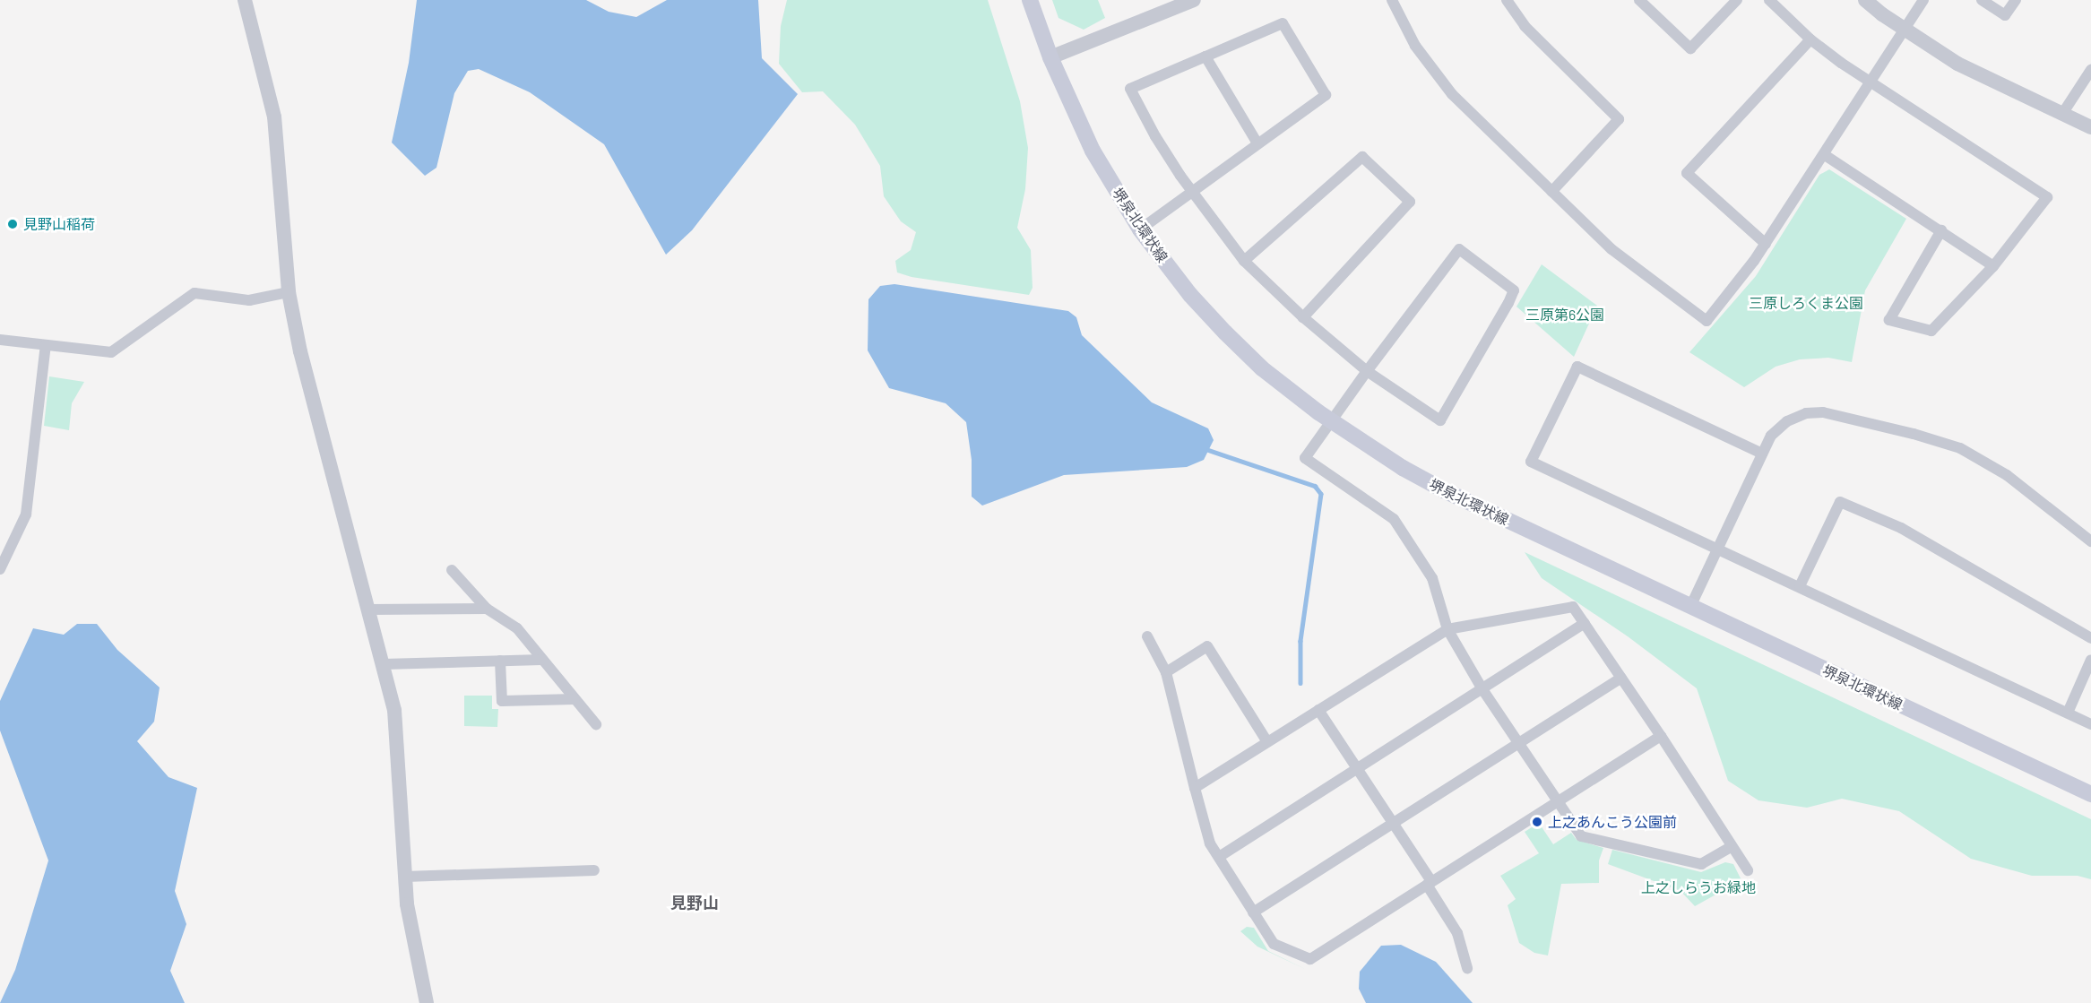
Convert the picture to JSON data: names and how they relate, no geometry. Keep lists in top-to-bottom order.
{
  "streets": {
    "main road": ["堺泉北環状線"]
  },
  "districts": ["見野山"],
  "parks": ["三原しろくま公園", "三原第6公園", "上之しらうお緑地"],
  "places": ["見野山稲荷", "上之あんこう公園前"]
}
